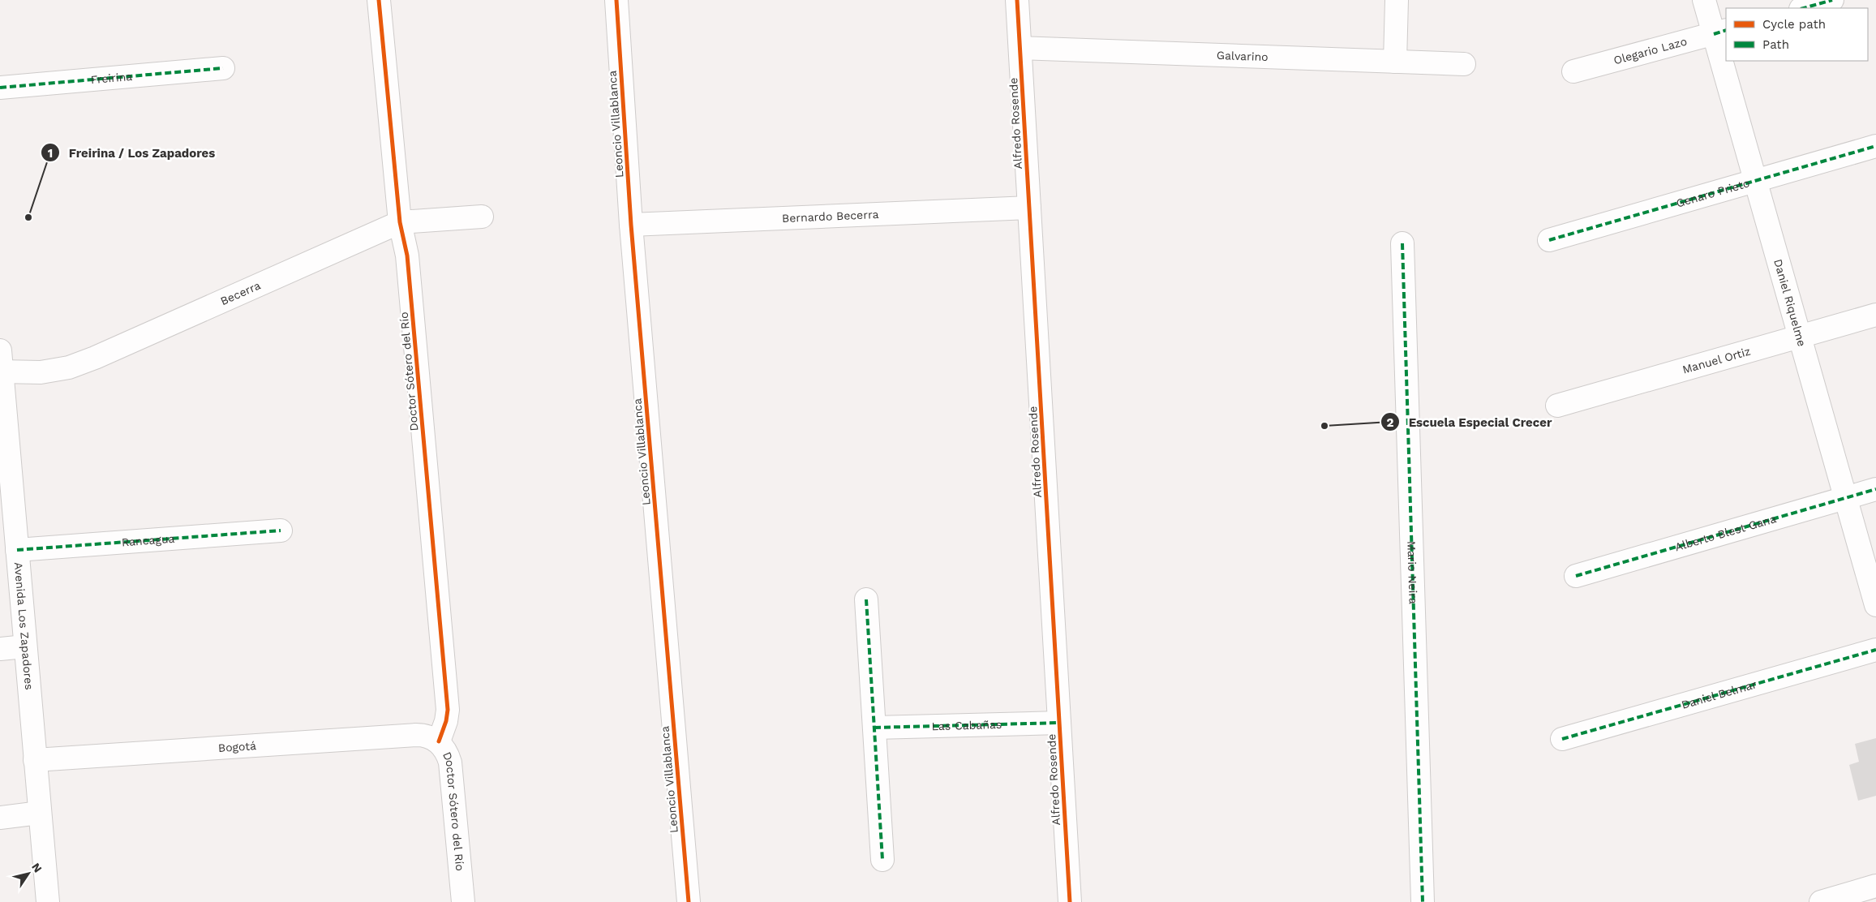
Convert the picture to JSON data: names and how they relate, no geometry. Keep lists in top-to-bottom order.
{
  "streets": {
    "street": [
      "Olegario Lazo",
      "Galvarino",
      "Freirina",
      "Alfredo Rosende",
      "Leoncio Villablanca",
      "Genaro Prieto",
      "Bernardo Becerra",
      "Becerra",
      "Daniel Riquelme",
      "Manuel Ortiz",
      "Doctor Sótero del Río",
      "Alberto Blest Gana",
      "Rancagua",
      "Mario Neira",
      "Avenida Los Zapadores",
      "Daniel Belmar",
      "Las Cabañas",
      "Bogotá"
    ]
  },
  "crossings": [
    ["Olegario Lazo", "Daniel Riquelme"],
    ["Galvarino", "Alfredo Rosende"],
    ["Alfredo Rosende", "Bernardo Becerra"],
    ["Alfredo Rosende", "Las Cabañas"],
    ["Leoncio Villablanca", "Bernardo Becerra"],
    ["Genaro Prieto", "Daniel Riquelme"],
    ["Becerra", "Doctor Sótero del Río"],
    ["Becerra", "Avenida Los Zapadores"],
    ["Daniel Riquelme", "Manuel Ortiz"],
    ["Daniel Riquelme", "Alberto Blest Gana"],
    ["Doctor Sótero del Río", "Bogotá"],
    ["Rancagua", "Avenida Los Zapadores"],
    ["Avenida Los Zapadores", "Bogotá"]
  ],
  "places": ["Freirina / Los Zapadores", "Escuela Especial Crecer"],
  "legend": ["Cycle path", "Path"],
  "north": "top right"
}
